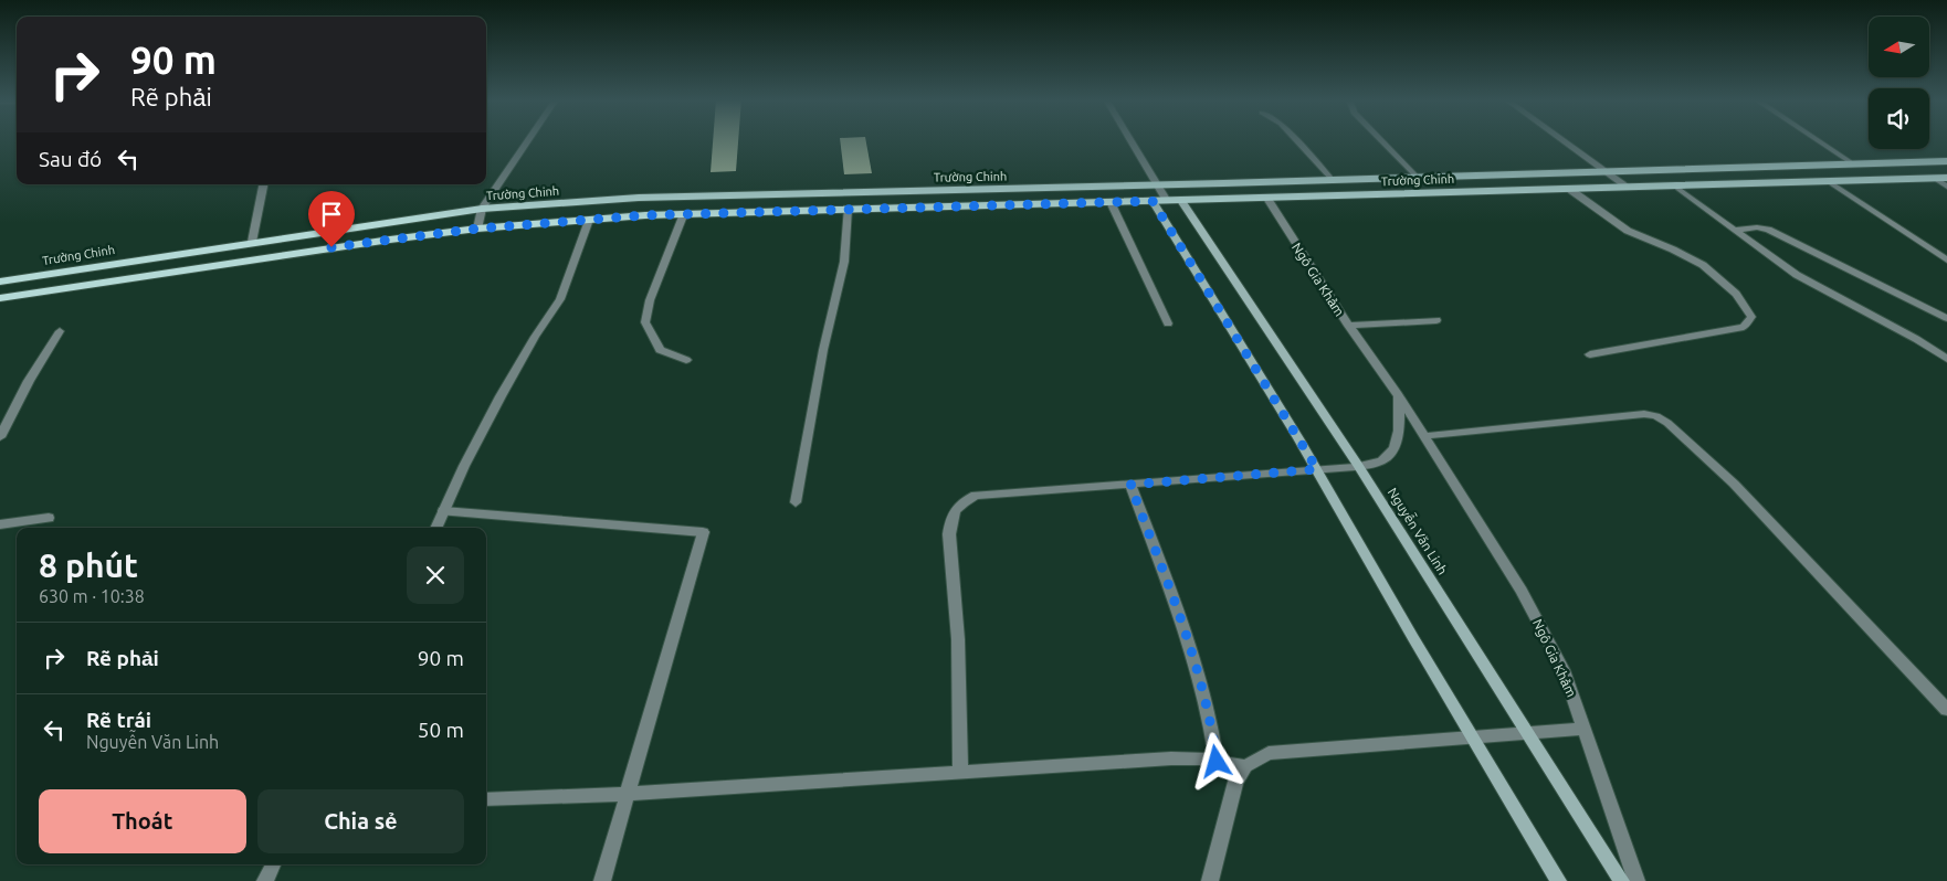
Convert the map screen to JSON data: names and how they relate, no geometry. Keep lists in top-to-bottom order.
{
  "streets": {
    "main road": ["Trường Chinh"],
    "street": ["Ngô Gia Khảm", "Nguyễn Văn Linh"]
  },
  "crossings": [
    ["Trường Chinh", "Ngô Gia Khảm"],
    ["Trường Chinh", "Nguyễn Văn Linh"]
  ],
  "north": "left",
  "page": {
    "turn": ["90 m", "Rẽ phải"],
    "then": "Sau đó",
    "heading": ["8 phút", "630 m · 10:38"],
    "list": [
      {
        "name": "Rẽ phải",
        "value": "90 m"
      },
      {
        "name": "Rẽ trái",
        "note": "Nguyễn Văn Linh",
        "value": "50 m"
      }
    ],
    "buttons": ["Thoát", "Chia sẻ"]
  }
}
